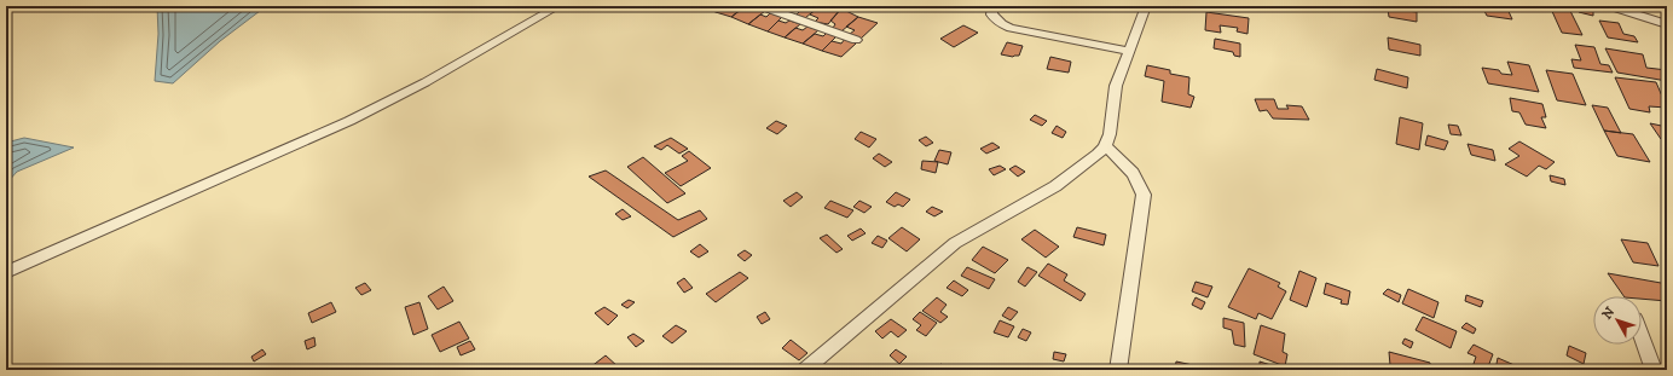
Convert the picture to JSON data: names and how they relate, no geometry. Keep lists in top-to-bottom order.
{
  "north": "top left"
}
